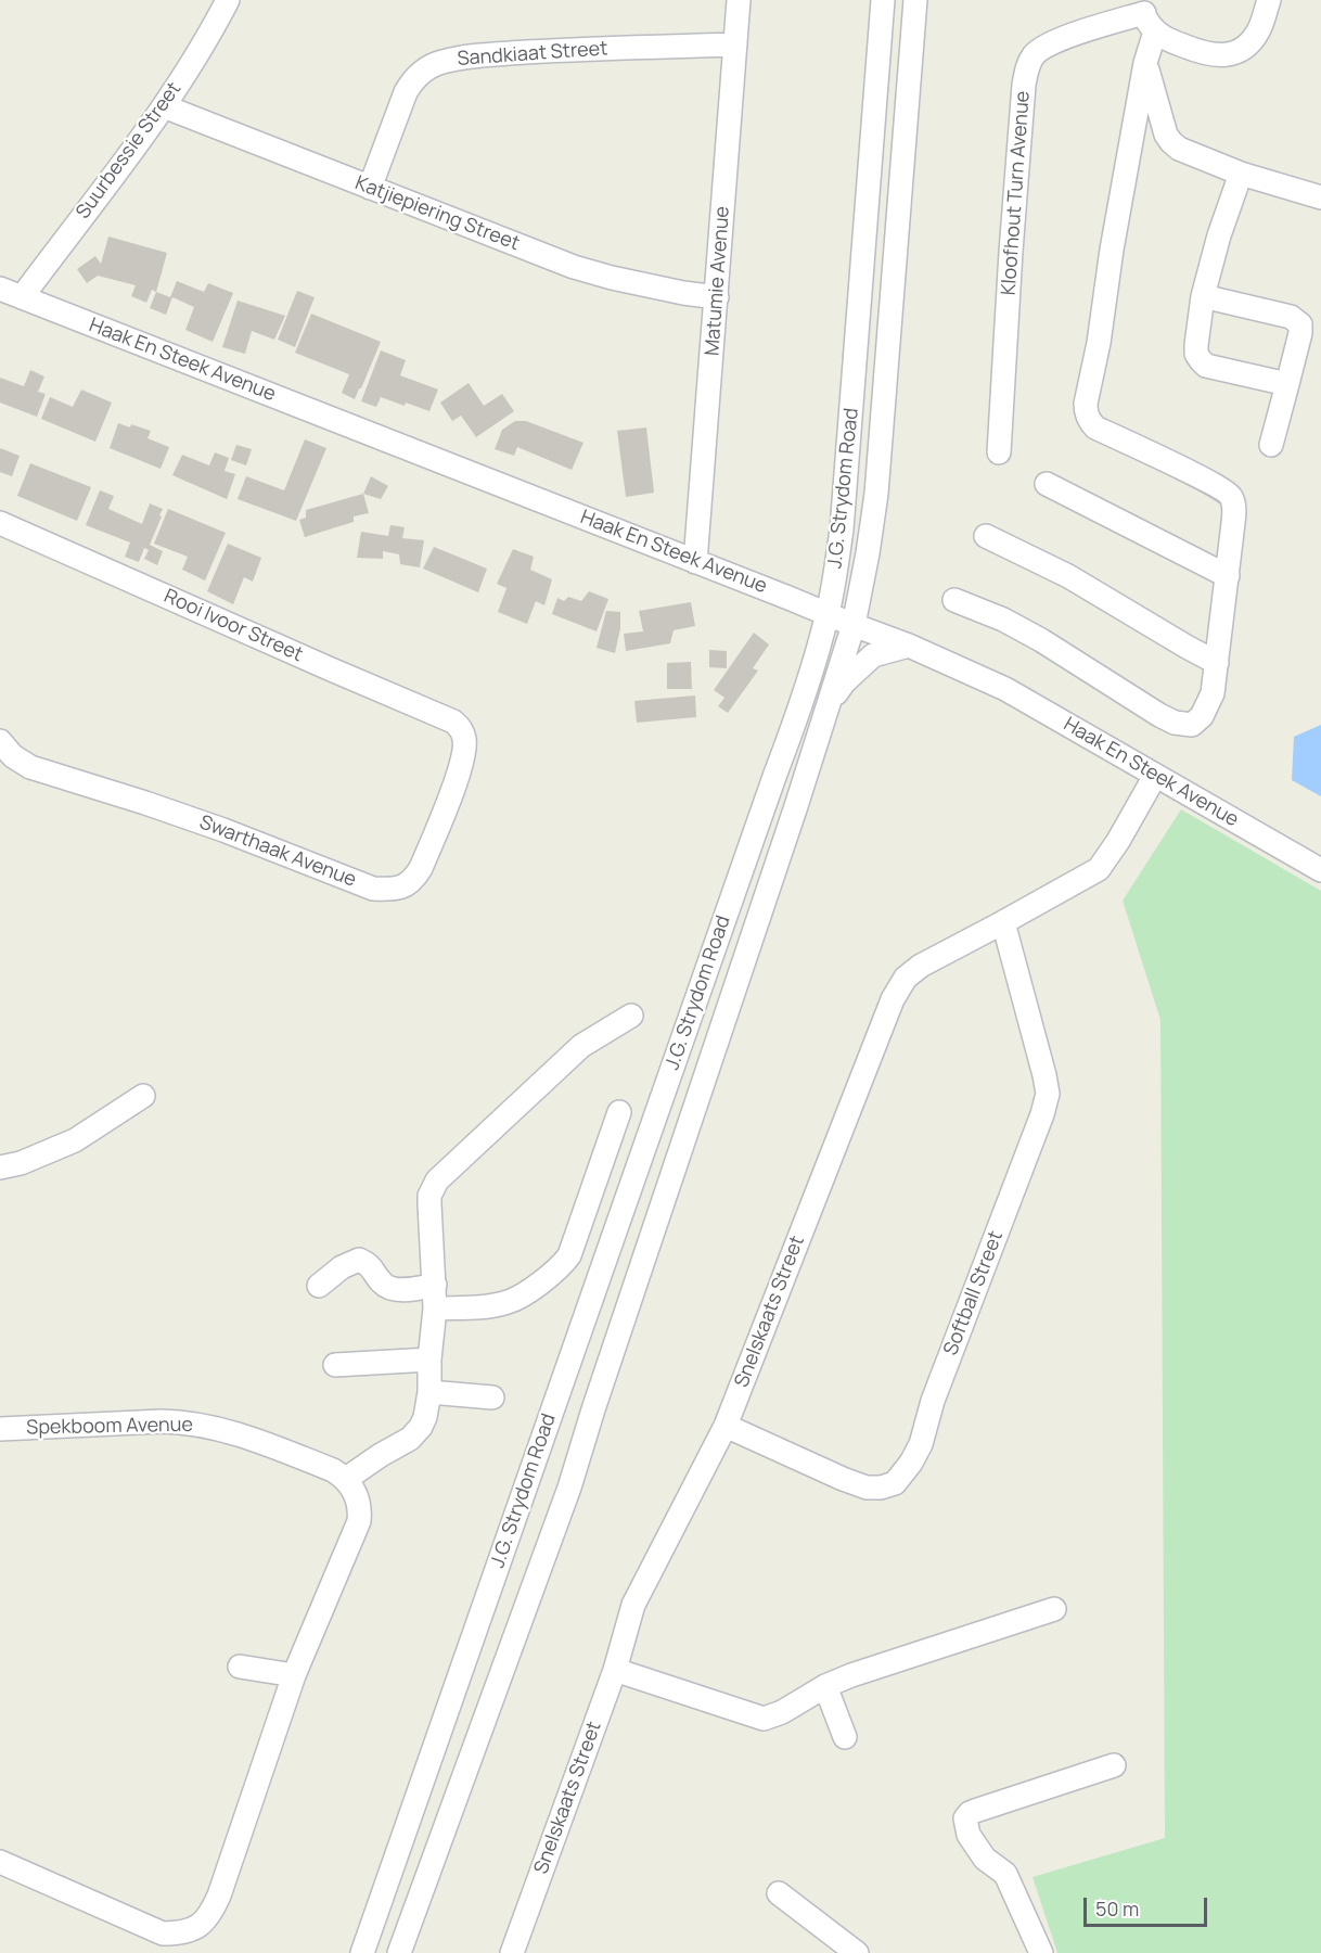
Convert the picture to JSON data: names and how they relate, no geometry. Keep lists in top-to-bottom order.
{
  "streets": {
    "street": [
      "Sandkiaat Street",
      "Suurbessie Street",
      "Kloofhout Turn Avenue",
      "Katjiepiering Street",
      "Matumie Avenue",
      "Haak En Steek Avenue",
      "J.G. Strydom Road",
      "Rooi Ivoor Street",
      "Swarthaak Avenue",
      "Softball Street",
      "Snelskaats Street",
      "Spekboom Avenue"
    ]
  },
  "crossings": [
    ["Sandkiaat Street", "Katjiepiering Street"],
    ["Sandkiaat Street", "Matumie Avenue"],
    ["Suurbessie Street", "Katjiepiering Street"],
    ["Suurbessie Street", "Haak En Steek Avenue"],
    ["Katjiepiering Street", "Matumie Avenue"],
    ["Matumie Avenue", "Haak En Steek Avenue"],
    ["Haak En Steek Avenue", "J.G. Strydom Road"],
    ["Haak En Steek Avenue", "Snelskaats Street"],
    ["Rooi Ivoor Street", "Swarthaak Avenue"],
    ["Softball Street", "Snelskaats Street"]
  ],
  "scale_bar": "50 m"
}
